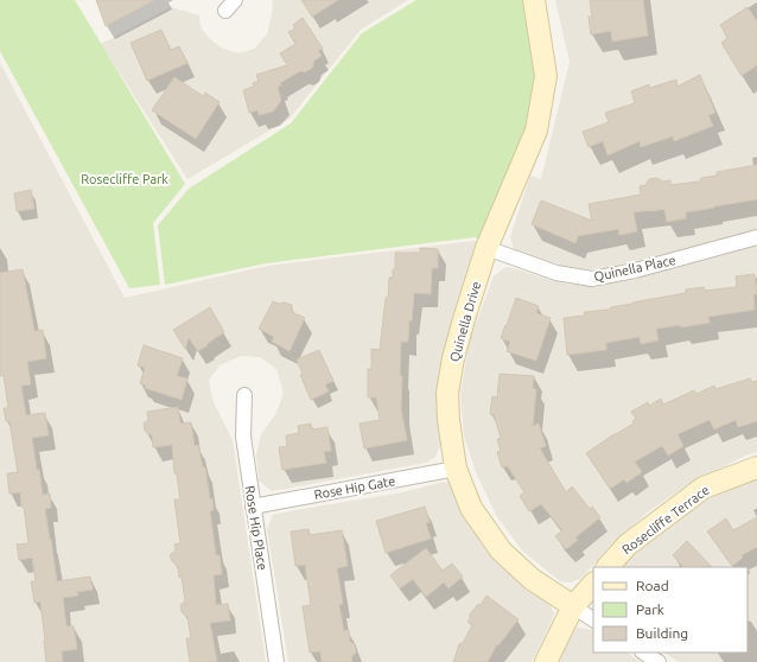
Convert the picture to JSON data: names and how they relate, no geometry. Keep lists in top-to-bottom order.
{
  "streets": {
    "street": [
      "Quinella Place",
      "Quinella Drive",
      "Rose Hip Gate",
      "Rosecliffe Terrace",
      "Rose Hip Place"
    ]
  },
  "crossings": [
    ["Quinella Place", "Quinella Drive"],
    ["Quinella Drive", "Rose Hip Gate"],
    ["Rose Hip Gate", "Rose Hip Place"]
  ],
  "parks": ["Rosecliffe Park"],
  "legend": ["Road", "Park", "Building"]
}
